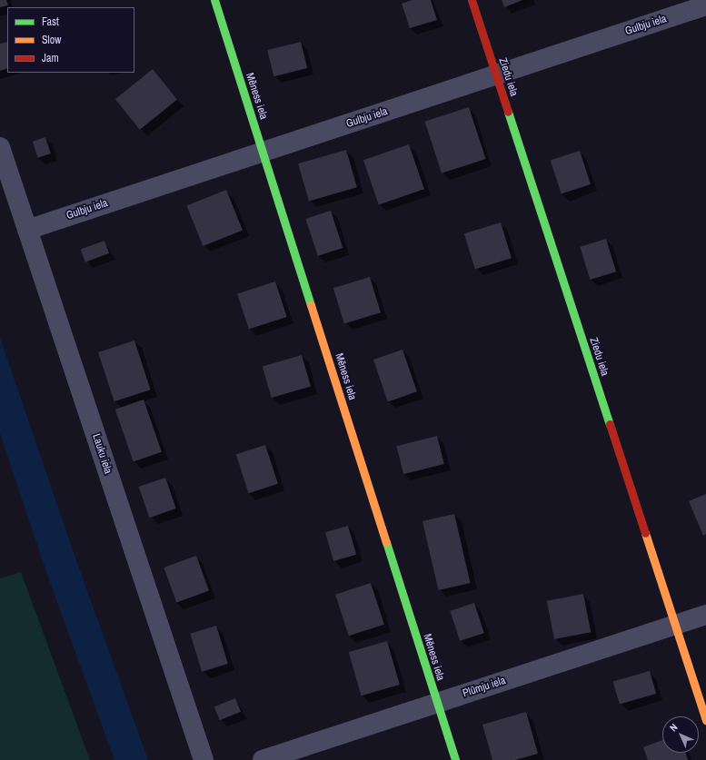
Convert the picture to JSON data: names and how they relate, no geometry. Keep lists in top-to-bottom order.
{
  "streets": {
    "street": [
      "Gulbju iela",
      "Ziedu iela",
      "Mēness iela",
      "Lauku iela",
      "Plūmju iela"
    ]
  },
  "crossings": [
    ["Gulbju iela", "Ziedu iela"],
    ["Gulbju iela", "Mēness iela"],
    ["Gulbju iela", "Lauku iela"],
    ["Ziedu iela", "Plūmju iela"],
    ["Mēness iela", "Plūmju iela"]
  ],
  "legend": ["Fast", "Slow", "Jam"],
  "north": "top left"
}
